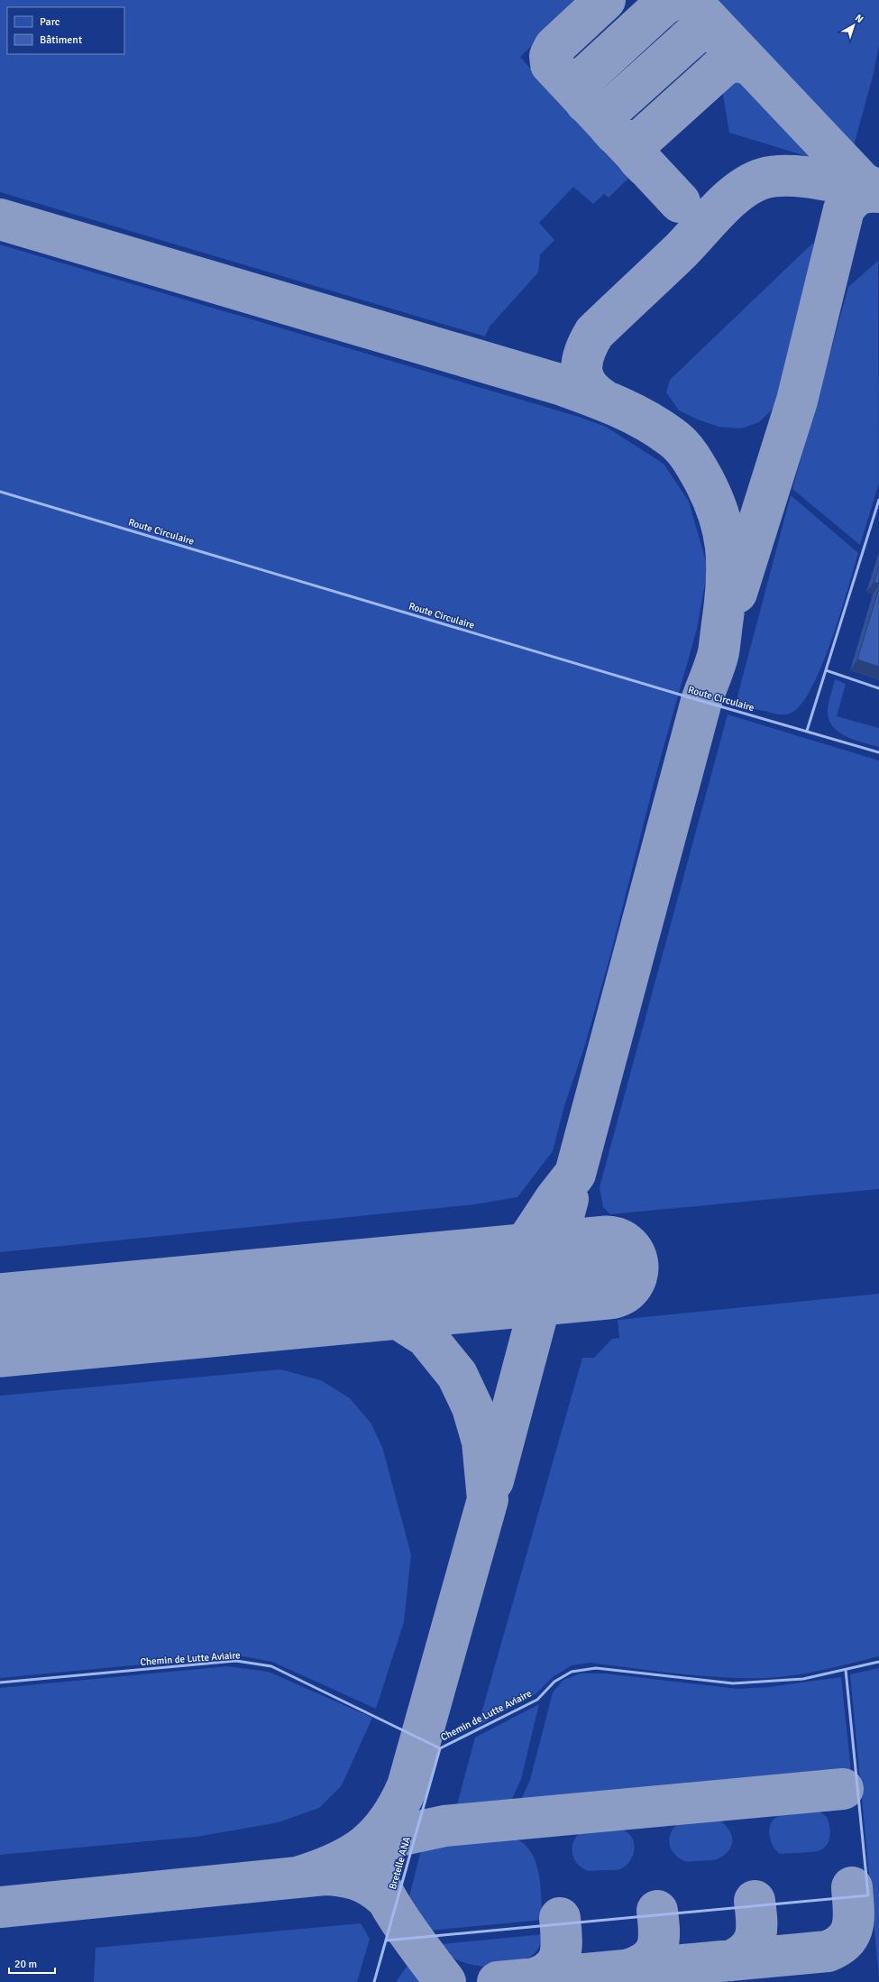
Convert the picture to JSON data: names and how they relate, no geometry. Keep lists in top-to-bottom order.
{
  "streets": {
    "lane": ["Route Circulaire", "Chemin de Lutte Aviaire", "Bretelle ANA"]
  },
  "crossings": [
    ["Chemin de Lutte Aviaire", "Bretelle ANA"]
  ],
  "legend": ["Parc", "Bâtiment"],
  "scale_bar": "20 m",
  "north": "top right"
}
